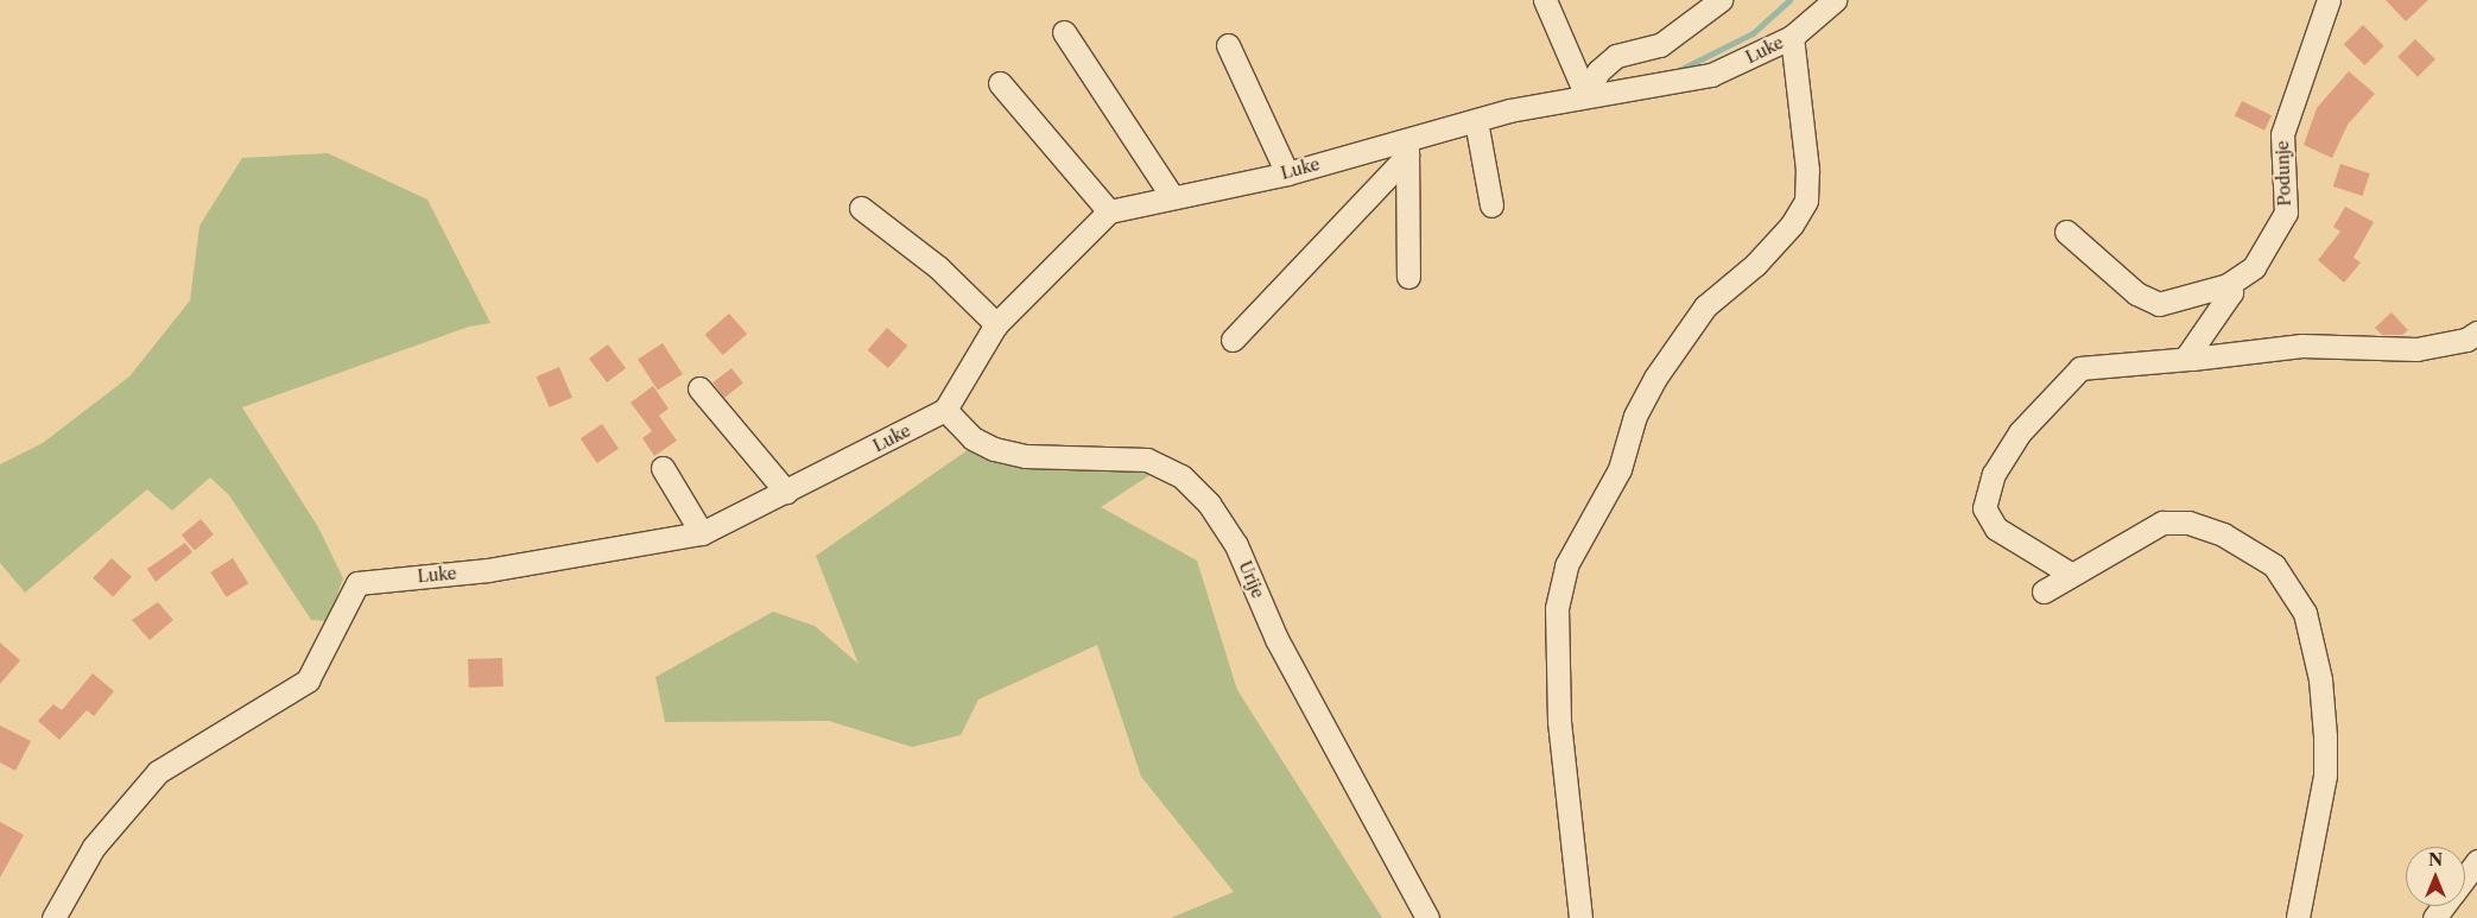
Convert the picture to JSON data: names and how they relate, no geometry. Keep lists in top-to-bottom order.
{
  "streets": {
    "street": ["Luke", "Podunje", "Urije"]
  },
  "crossings": [
    ["Luke", "Urije"]
  ],
  "north": "top"
}
